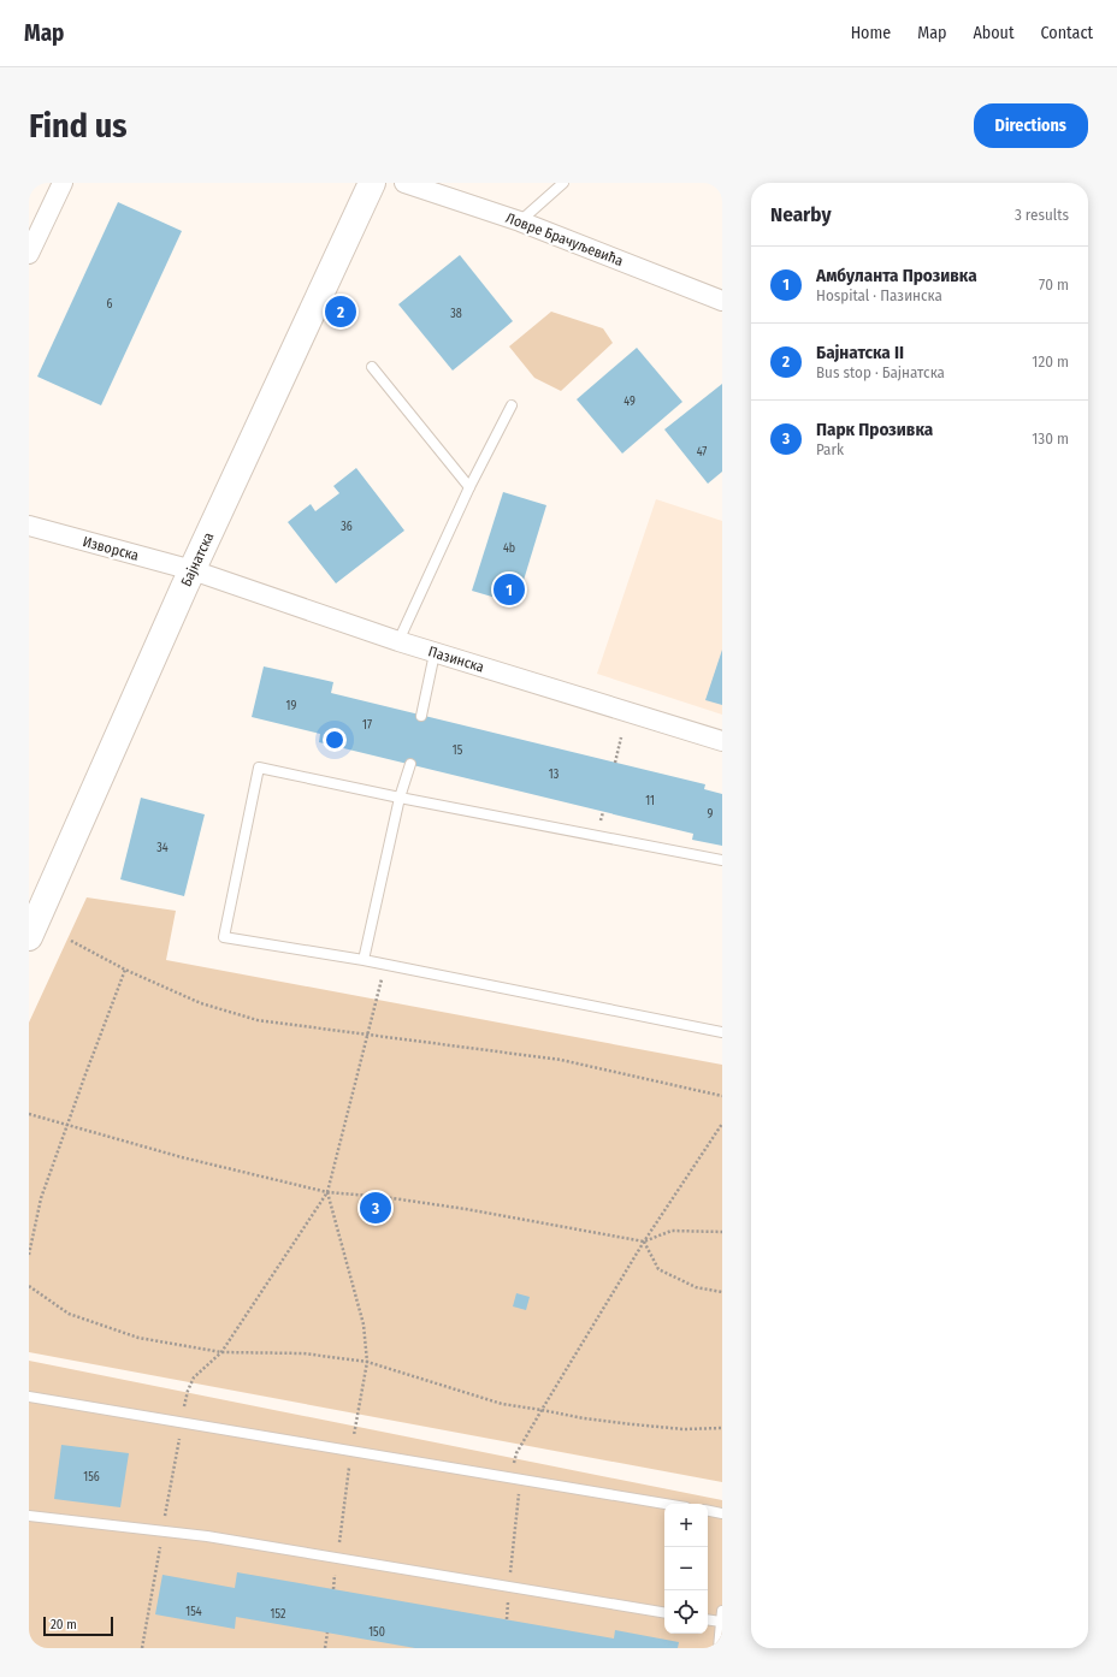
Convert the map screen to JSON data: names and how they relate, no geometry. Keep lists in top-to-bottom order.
{
  "streets": {
    "main road": ["Бајнатска"],
    "street": ["Ловре Брачуљевића", "Изворска", "Пазинска"]
  },
  "crossings": [
    ["Изворска", "Бајнатска"],
    ["Изворска", "Пазинска"],
    ["Бајнатска", "Пазинска"]
  ],
  "house_numbers": [
    "6",
    "38",
    "49",
    "47",
    "36",
    "4b",
    "19",
    "17",
    "15",
    "13",
    "11",
    "9",
    "34",
    "156",
    "154",
    "152",
    "150"
  ],
  "scale_bar": "20 m",
  "page": {
    "header": "Map",
    "nav": [
      "Home",
      "Map",
      "About",
      "Contact"
    ],
    "buttons": "Directions",
    "title": "Find us",
    "heading": ["Nearby", "3 results"],
    "list": [
      {
        "mark": "1",
        "name": "Амбуланта Прозивка",
        "note": "Hospital · Пазинска",
        "value": "70 m"
      },
      {
        "mark": "2",
        "name": "Бајнатска II",
        "note": "Bus stop · Бајнатска",
        "value": "120 m"
      },
      {
        "mark": "3",
        "name": "Парк Прозивка",
        "note": "Park",
        "value": "130 m"
      }
    ],
    "pins": ["2", "1", "3"],
    "map_buttons": ["+", "−"],
    "scale": "20 m"
  }
}
